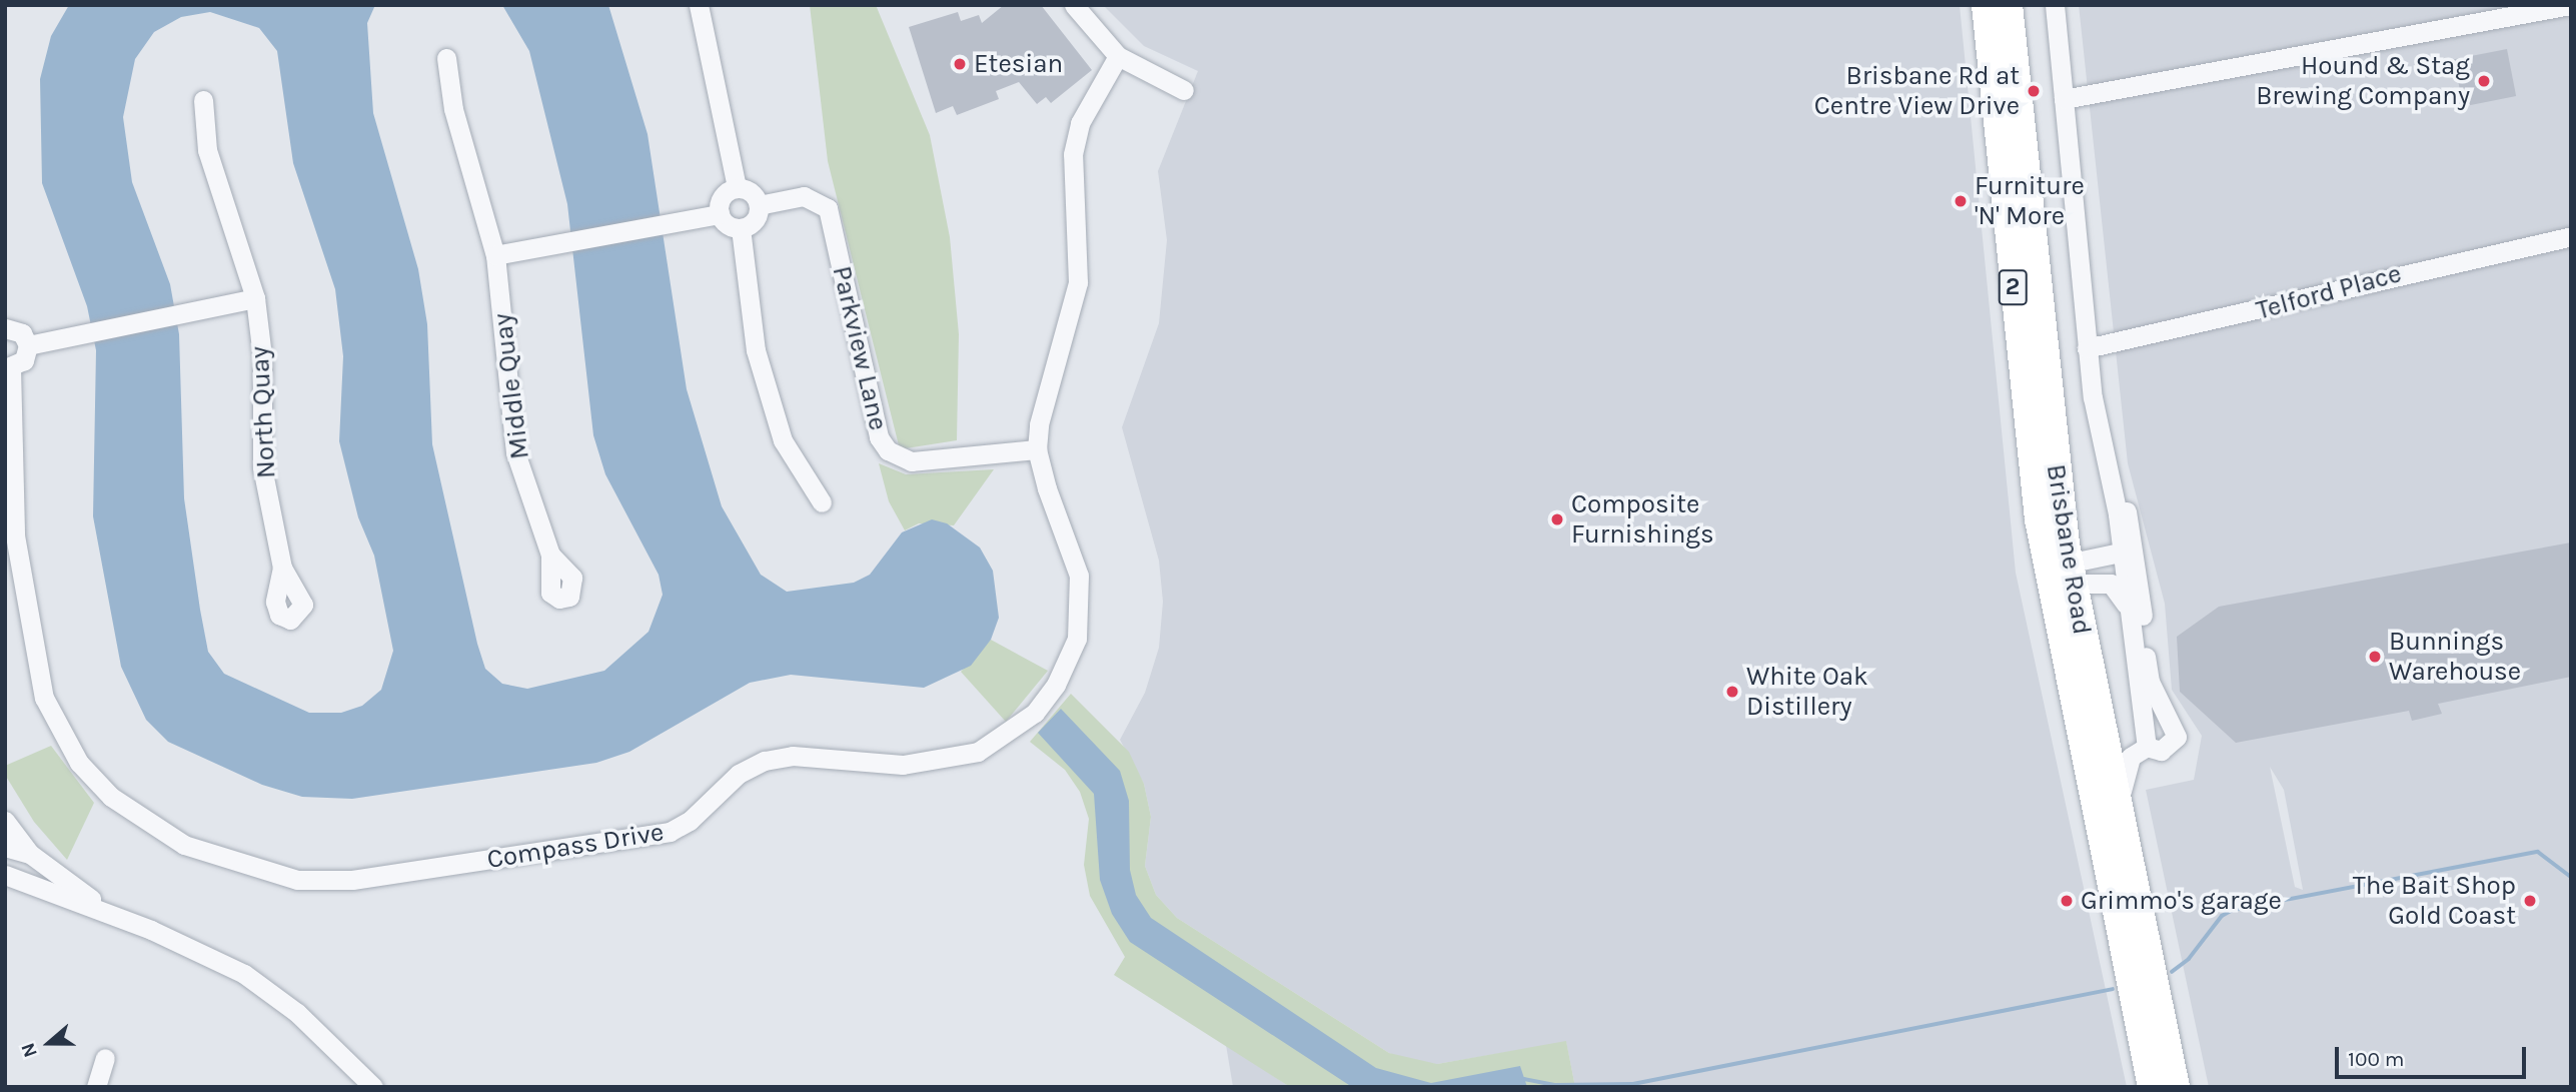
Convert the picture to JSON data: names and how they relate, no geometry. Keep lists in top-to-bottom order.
{
  "streets": {
    "highway": ["2", "Brisbane Road"],
    "street": [
      "Telford Place",
      "Parkview Lane",
      "Middle Quay",
      "North Quay",
      "Compass Drive"
    ]
  },
  "crossings": [
    ["Telford Place", "Brisbane Road"],
    ["Parkview Lane", "Compass Drive"]
  ],
  "places": [
    "Etesian",
    "Hound & Stag Brewing Company",
    "Brisbane Rd at Centre View Drive",
    "Furniture 'N' More",
    "Composite Furnishings",
    "Bunnings Warehouse",
    "White Oak Distillery",
    "Grimmo's garage",
    "The Bait Shop Gold Coast"
  ],
  "scale_bar": "100 m",
  "north": "left"
}
